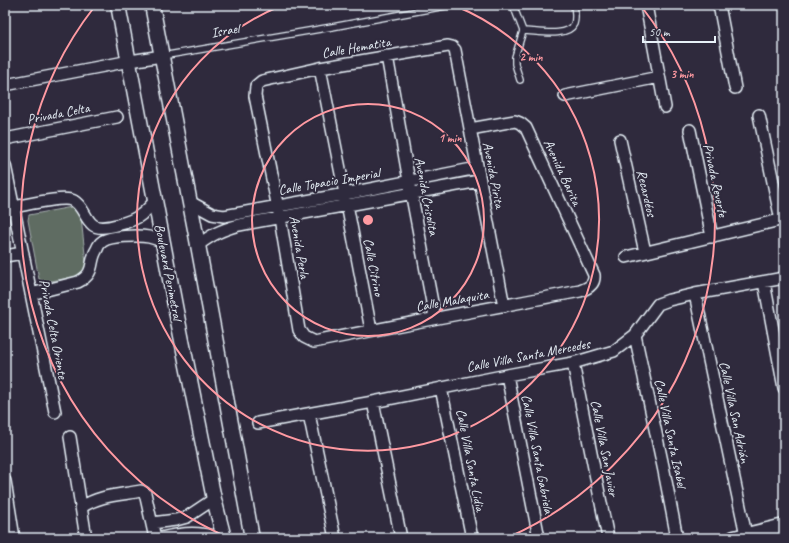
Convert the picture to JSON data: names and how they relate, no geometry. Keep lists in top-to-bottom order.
{
  "streets": {
    "street": [
      "Israel",
      "Calle Hematita",
      "Privada Celta",
      "Avenida Barita",
      "Avenida Pirita",
      "Privada Reverte",
      "Calle Topacio Imperial",
      "Recardéos",
      "Avenida Crisolita",
      "Avenida Perla",
      "Calle Citrino",
      "Boulevard Perimetral",
      "Calle Malaquita",
      "Privada Celta Oriente",
      "Calle Villa Santa Mercedes",
      "Calle Villa San Adrián",
      "Calle Villa Santa Isabel",
      "Calle Villa San Javier",
      "Calle Villa Santa Gabriela",
      "Calle Villa Santa Lidia"
    ]
  },
  "crossings": [
    ["Israel", "Boulevard Perimetral"],
    ["Calle Hematita", "Avenida Pirita"],
    ["Calle Hematita", "Avenida Crisolita"],
    ["Calle Hematita", "Avenida Perla"],
    ["Calle Hematita", "Calle Citrino"],
    ["Avenida Barita", "Avenida Pirita"],
    ["Avenida Barita", "Calle Malaquita"],
    ["Avenida Pirita", "Calle Topacio Imperial"],
    ["Avenida Pirita", "Calle Malaquita"],
    ["Calle Topacio Imperial", "Avenida Crisolita"],
    ["Calle Topacio Imperial", "Avenida Perla"],
    ["Calle Topacio Imperial", "Calle Citrino"],
    ["Avenida Crisolita", "Calle Malaquita"],
    ["Avenida Perla", "Calle Malaquita"],
    ["Calle Citrino", "Calle Malaquita"],
    ["Calle Villa Santa Mercedes", "Calle Villa San Adrián"],
    ["Calle Villa Santa Mercedes", "Calle Villa Santa Isabel"],
    ["Calle Villa Santa Mercedes", "Calle Villa San Javier"],
    ["Calle Villa Santa Mercedes", "Calle Villa Santa Gabriela"],
    ["Calle Villa Santa Mercedes", "Calle Villa Santa Lidia"]
  ],
  "scale_bar": "50 m",
  "rings": ["2 min", "3 min", "1 min"]
}
